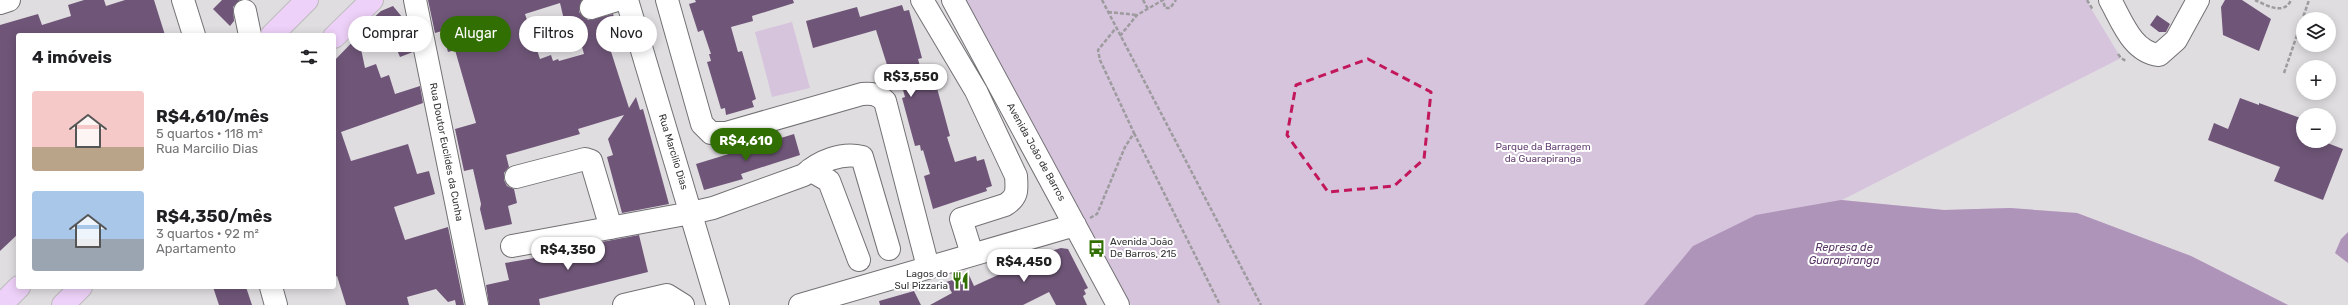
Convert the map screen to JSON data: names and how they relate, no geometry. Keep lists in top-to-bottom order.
{
  "streets": {
    "street": ["Rua Doutor Euclides da Cunha", "Rua Marcilio Dias", "Avenida João de Barros"]
  },
  "water": ["Represa de Guarapiranga"],
  "parks": ["Parque da Barragem da Guarapiranga"],
  "places": {
    "bus stop": ["Avenida João De Barros, 215"],
    "restaurant": ["Lagos do Sul Pizzaria"]
  },
  "page": {
    "map_buttons": ["+", "−"],
    "chip": [
      "Comprar",
      "Alugar",
      "Filtros",
      "Novo"
    ],
    "heading": "4 imóveis",
    "price": [
      "R$3,550",
      "R$4,610",
      "R$4,350",
      "R$4,450"
    ],
    "list": [
      {
        "name": "R$4,610/mês",
        "note": "5 quartos · 118 m² · Rua Marcilio Dias"
      },
      {
        "name": "R$4,350/mês",
        "note": "3 quartos · 92 m² · Apartamento"
      }
    ]
  }
}
